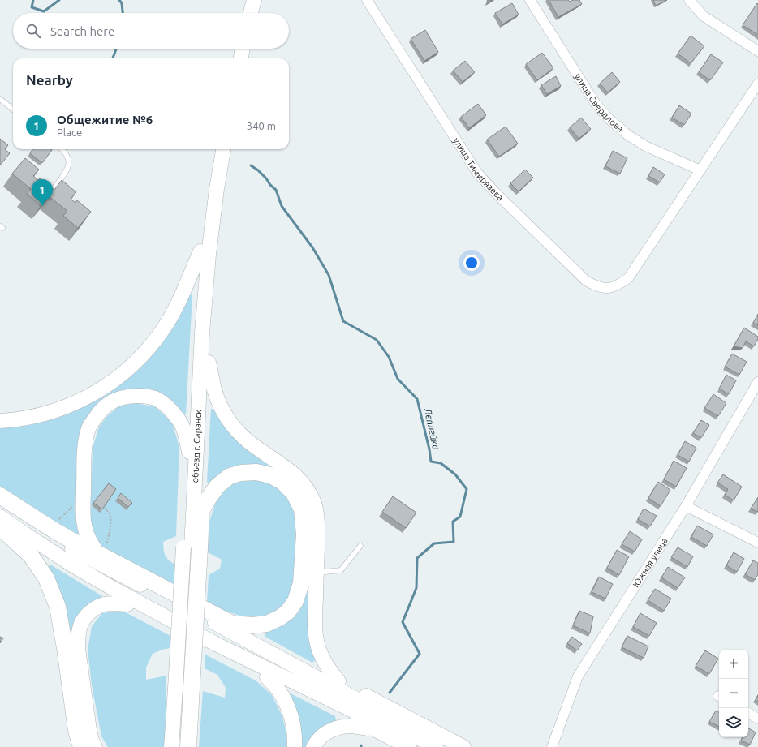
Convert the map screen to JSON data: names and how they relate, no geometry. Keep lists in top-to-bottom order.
{
  "streets": {
    "main road": ["объезд г. Саранск"],
    "street": ["улица Свердлова", "улица Тимирязева", "Южная улица"]
  },
  "crossings": [
    ["улица Свердлова", "улица Тимирязева"]
  ],
  "water": ["Леплейка"],
  "page": {
    "search": "Search here",
    "heading": "Nearby",
    "list": [
      {
        "mark": "1",
        "name": "Общежитие №6",
        "note": "Place",
        "value": "340 m"
      }
    ],
    "pins": "1",
    "map_buttons": ["+", "−"]
  }
}
